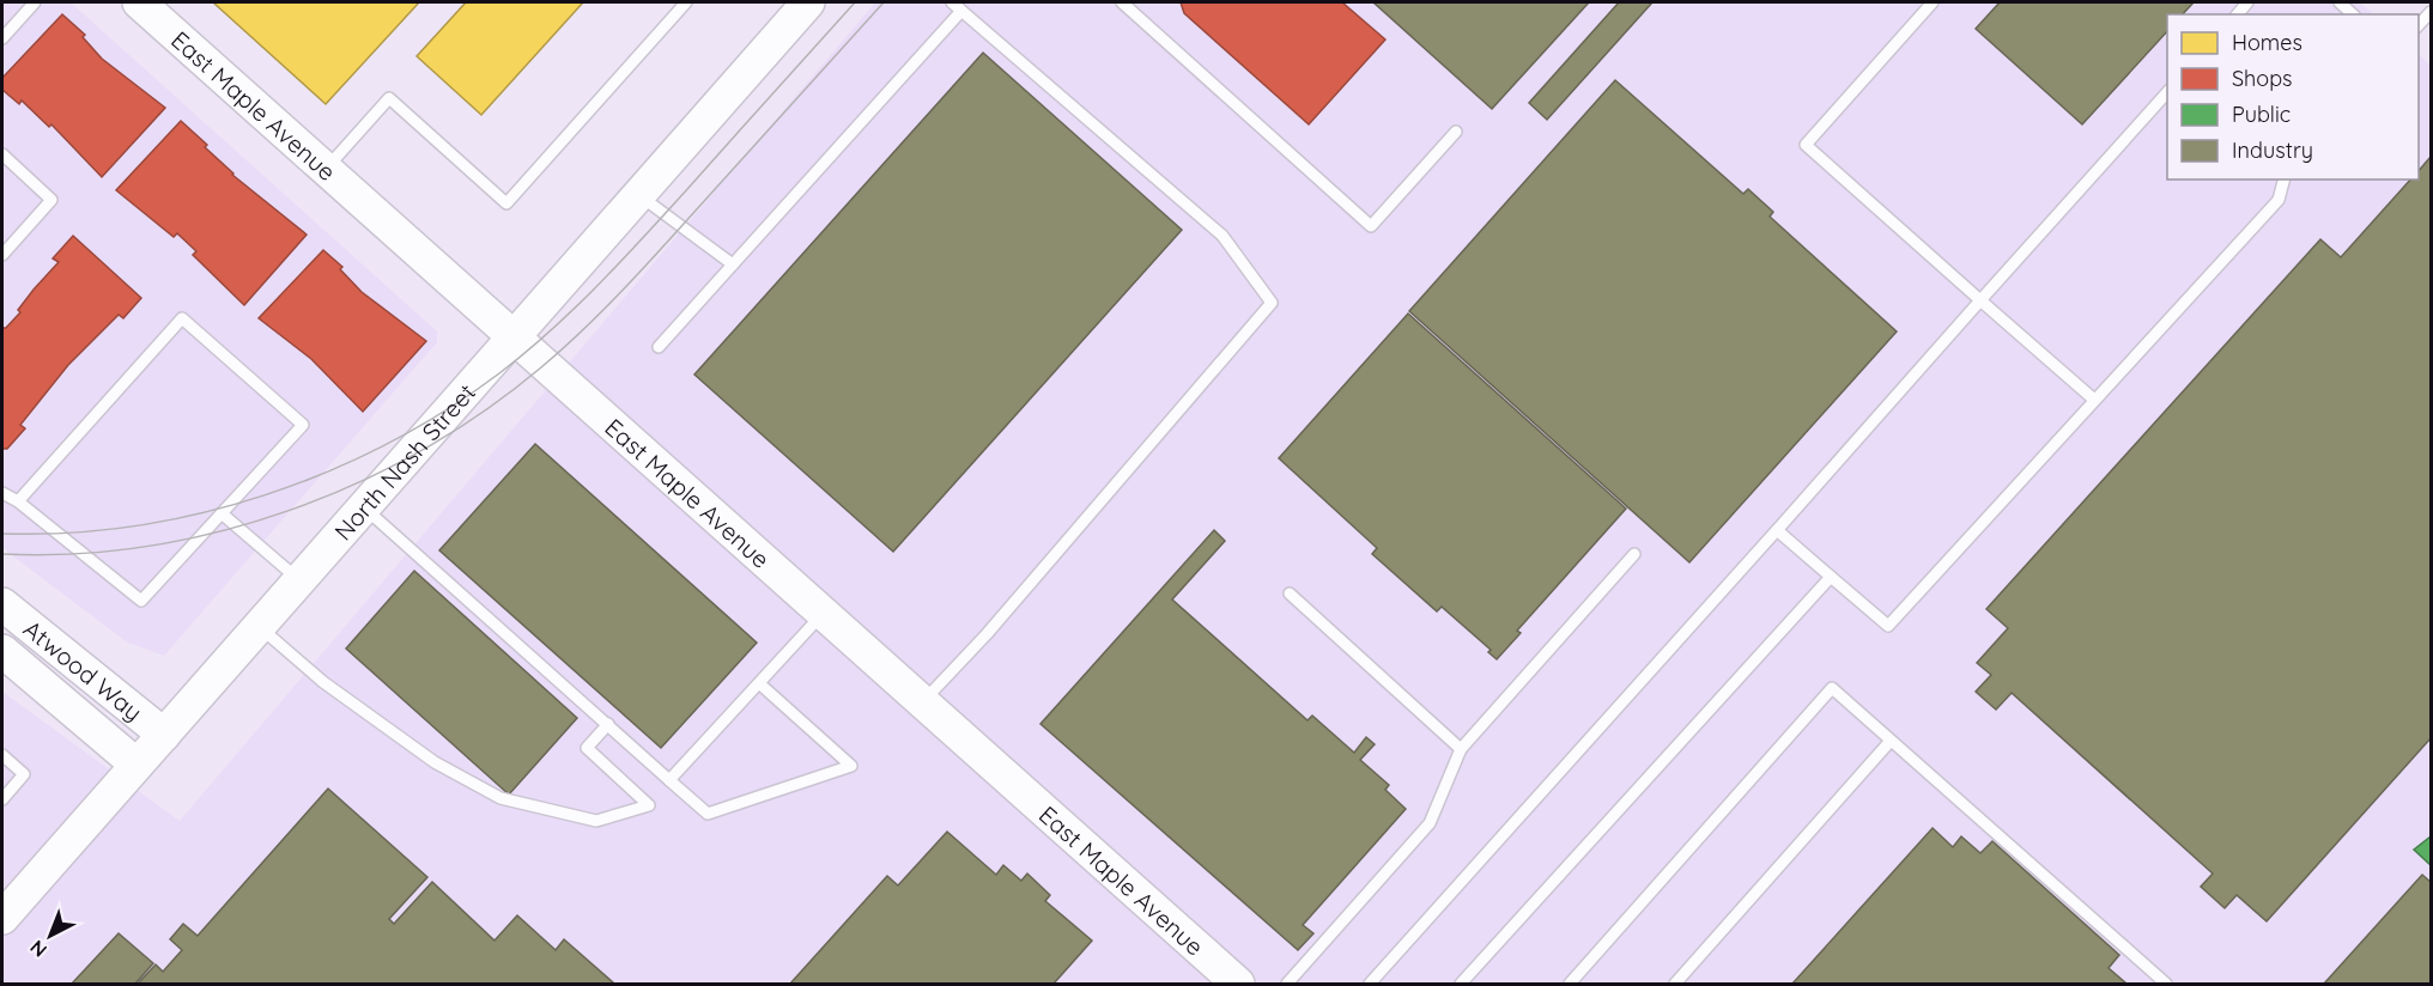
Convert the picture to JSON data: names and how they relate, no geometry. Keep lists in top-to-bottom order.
{
  "streets": {
    "street": ["East Maple Avenue", "North Nash Street", "Atwood Way"]
  },
  "crossings": [
    ["East Maple Avenue", "North Nash Street"],
    ["North Nash Street", "Atwood Way"]
  ],
  "legend": [
    "Homes",
    "Shops",
    "Public",
    "Industry"
  ],
  "north": "bottom left"
}
